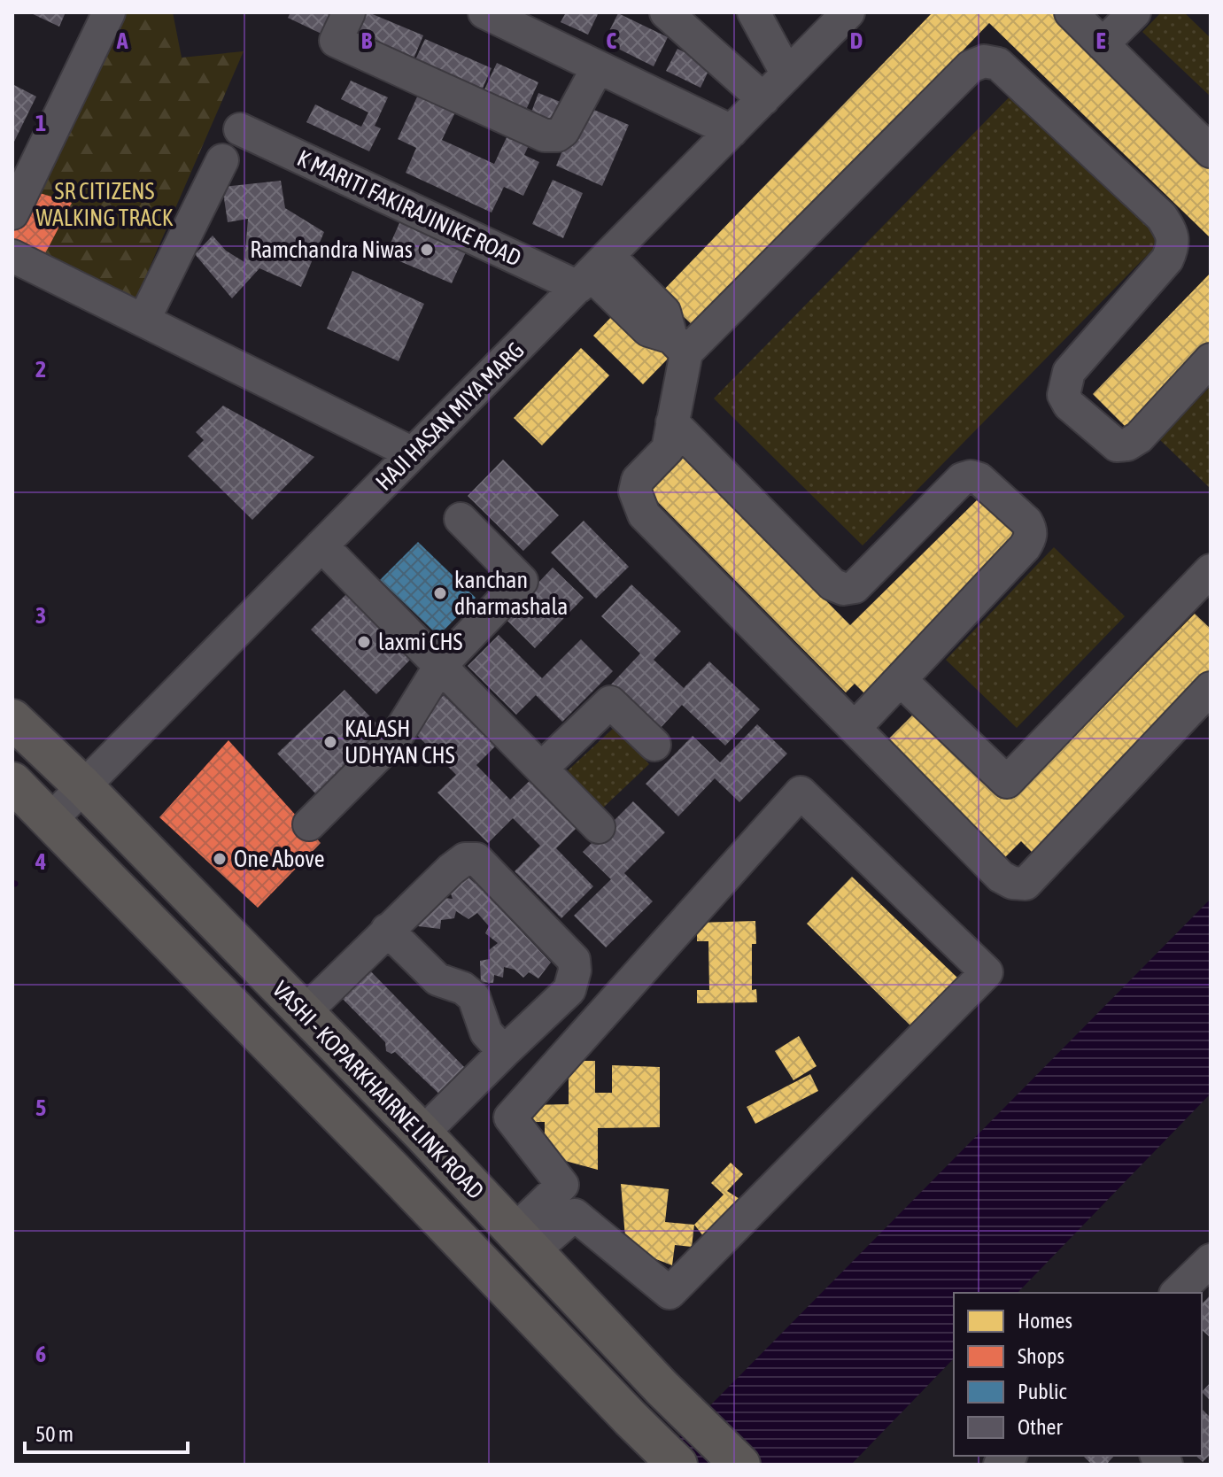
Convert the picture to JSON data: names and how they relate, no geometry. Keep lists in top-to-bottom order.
{
  "streets": {
    "main road": ["VASHI - KOPARKHAIRNE LINK ROAD"],
    "street": ["K MARITI FAKIRAJINIKE ROAD", "HAJI HASAN MIYA MARG"]
  },
  "crossings": [
    ["K MARITI FAKIRAJINIKE ROAD", "HAJI HASAN MIYA MARG"],
    ["HAJI HASAN MIYA MARG", "VASHI - KOPARKHAIRNE LINK ROAD"]
  ],
  "parks": ["SR CITIZENS WALKING TRACK"],
  "places": [
    "Ramchandra Niwas",
    "kanchan dharmashala",
    "laxmi CHS",
    "KALASH UDHYAN CHS",
    "One Above"
  ],
  "legend": [
    "Homes",
    "Shops",
    "Public",
    "Other"
  ],
  "scale_bar": "50 m",
  "grid": {
    "columns": [
      "A",
      "B",
      "C",
      "D",
      "E"
    ],
    "rows": [
      "1",
      "2",
      "3",
      "4",
      "5",
      "6"
    ]
  }
}
